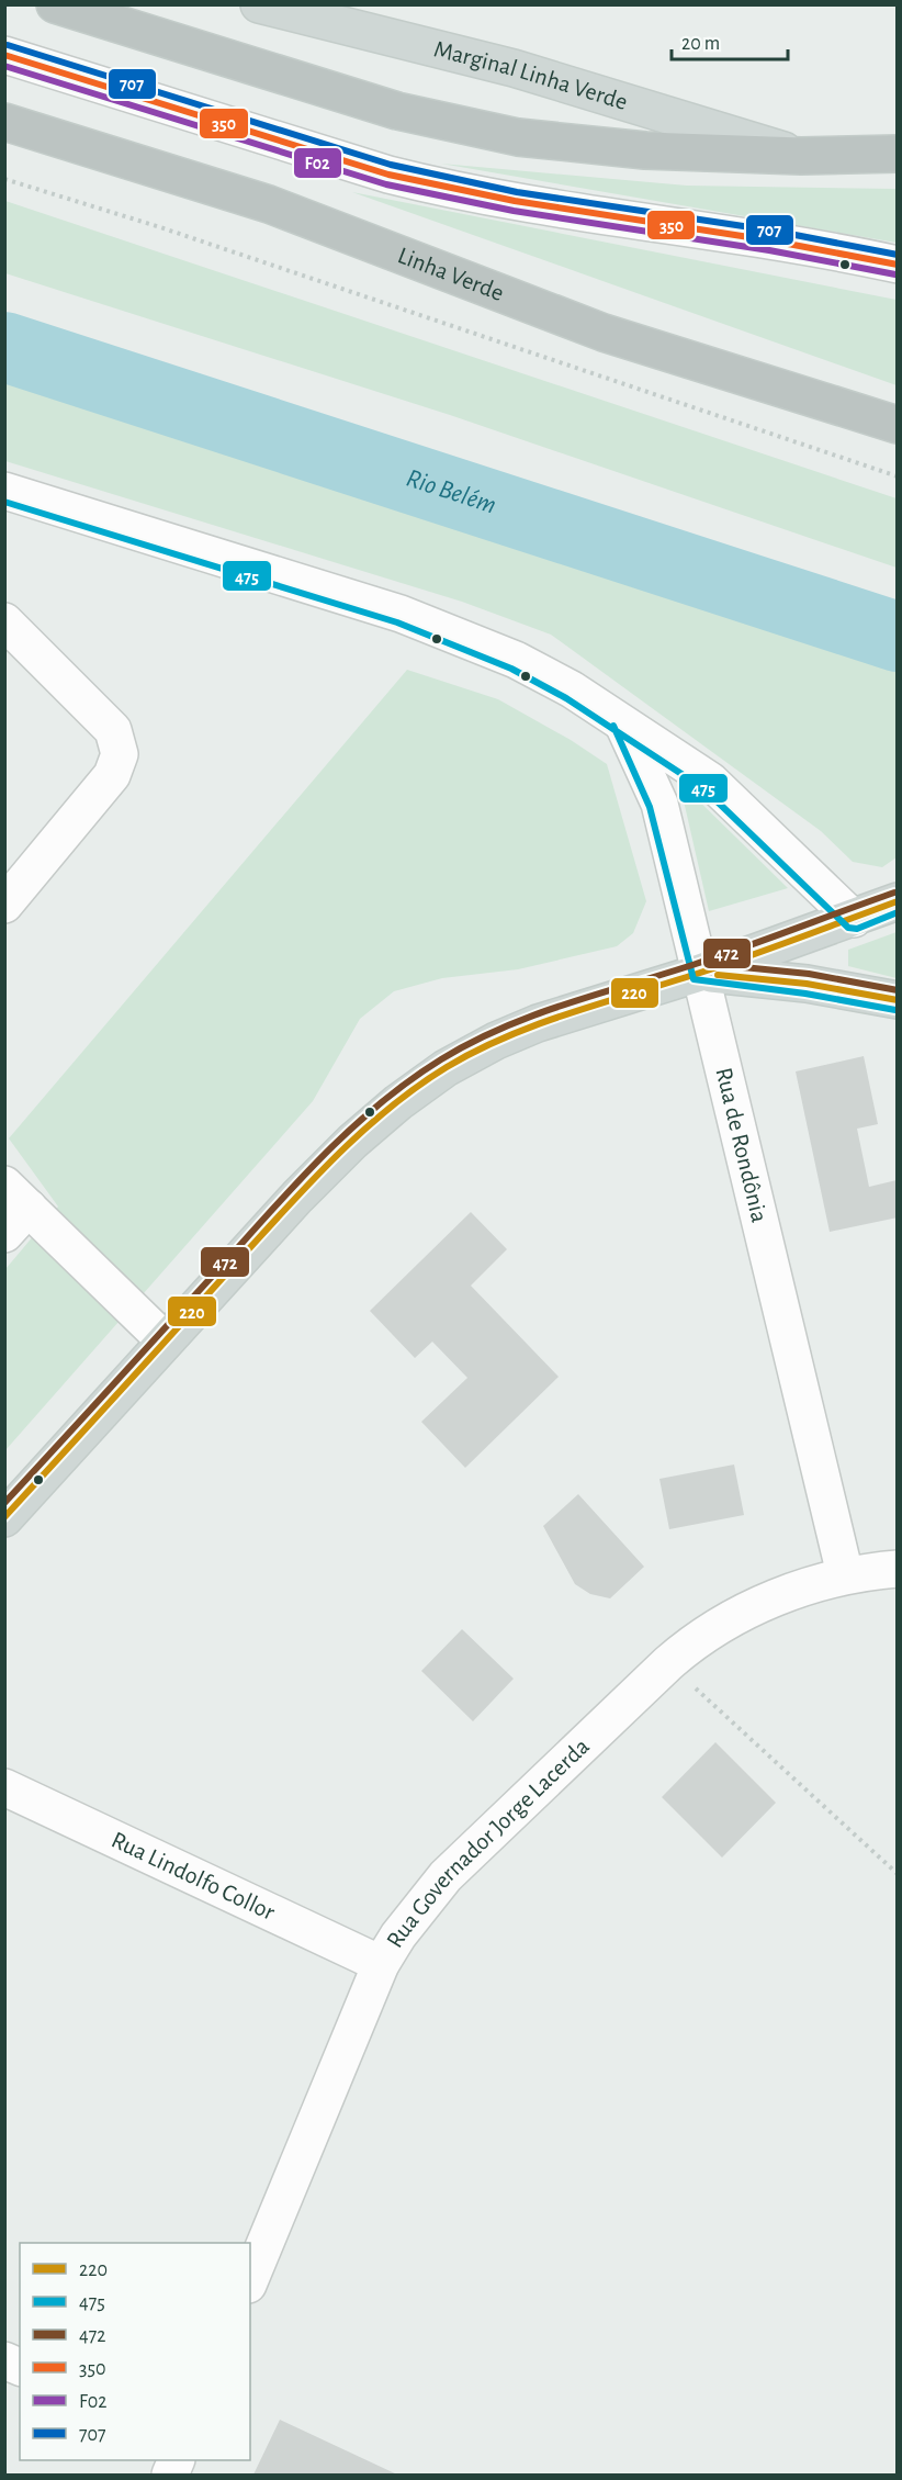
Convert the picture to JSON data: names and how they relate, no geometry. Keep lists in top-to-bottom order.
{
  "streets": {
    "highway": ["Linha Verde"],
    "main road": ["Marginal Linha Verde"],
    "street": ["Rua de Rondônia", "Rua Governador Jorge Lacerda", "Rua Lindolfo Collor"]
  },
  "crossings": [
    ["Rua de Rondônia", "Rua Governador Jorge Lacerda"],
    ["Rua Governador Jorge Lacerda", "Rua Lindolfo Collor"]
  ],
  "water": ["Rio Belém"],
  "lines": [
    "transit line 707",
    "transit line 350",
    "transit line F02",
    "transit line 475",
    "transit line 472",
    "transit line 220"
  ],
  "legend": [
    "220",
    "475",
    "472",
    "350",
    "F02",
    "707"
  ],
  "scale_bar": "20 m"
}
